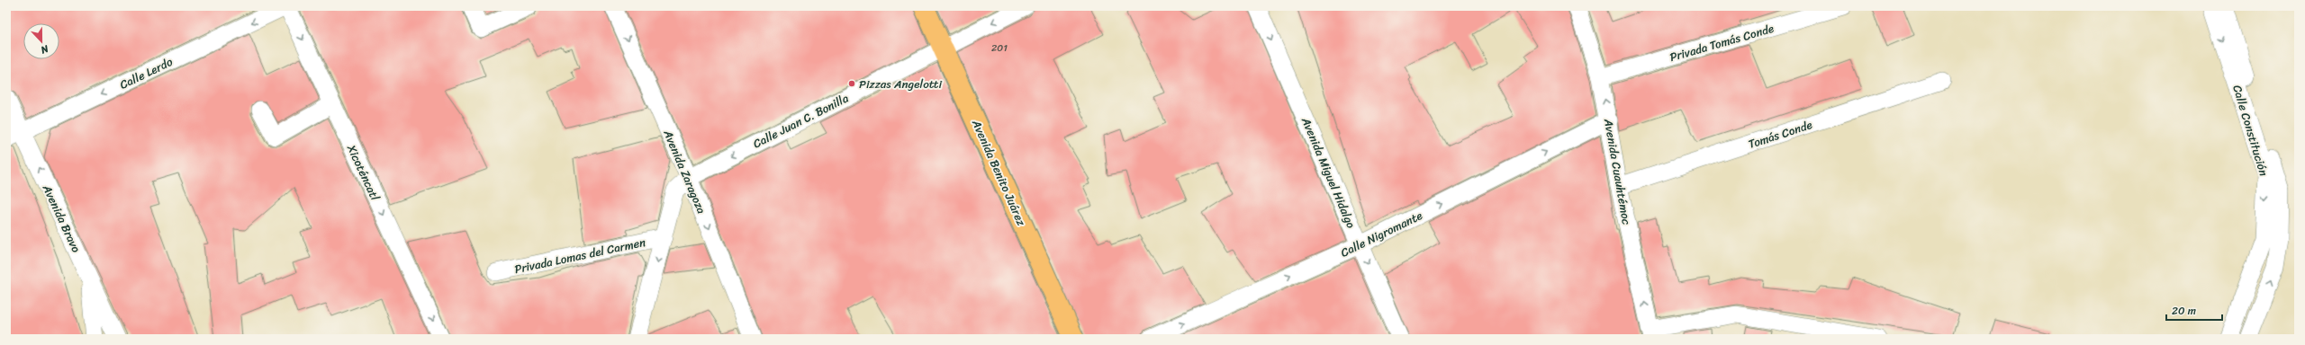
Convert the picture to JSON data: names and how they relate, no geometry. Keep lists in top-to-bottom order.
{
  "streets": {
    "main road": ["Avenida Benito Juárez"],
    "street": [
      "Privada Tomás Conde",
      "Calle Lerdo",
      "Calle Juan C. Bonilla",
      "Calle Constitución",
      "Tomás Conde",
      "Avenida Zaragoza",
      "Avenida Cuauhtémoc",
      "Xicoténcatl",
      "Avenida Miguel Hidalgo",
      "Avenida Bravo",
      "Calle Nigromante",
      "Privada Lomas del Carmen"
    ]
  },
  "crossings": [
    ["Privada Tomás Conde", "Avenida Cuauhtémoc"],
    ["Calle Lerdo", "Xicoténcatl"],
    ["Calle Lerdo", "Avenida Bravo"],
    ["Calle Juan C. Bonilla", "Avenida Zaragoza"],
    ["Calle Juan C. Bonilla", "Avenida Benito Juárez"],
    ["Calle Juan C. Bonilla", "Privada Lomas del Carmen"],
    ["Tomás Conde", "Avenida Cuauhtémoc"],
    ["Avenida Cuauhtémoc", "Calle Nigromante"],
    ["Avenida Miguel Hidalgo", "Calle Nigromante"]
  ],
  "one_way": [
    "Calle Lerdo",
    "Calle Juan C. Bonilla",
    "Avenida Zaragoza",
    "Avenida Cuauhtémoc",
    "Xicoténcatl",
    "Avenida Miguel Hidalgo",
    "Avenida Bravo",
    "Calle Nigromante"
  ],
  "places": ["Pizzas Angelotti"],
  "house_numbers": ["201"],
  "scale_bar": "20 m",
  "north": "bottom"
}
